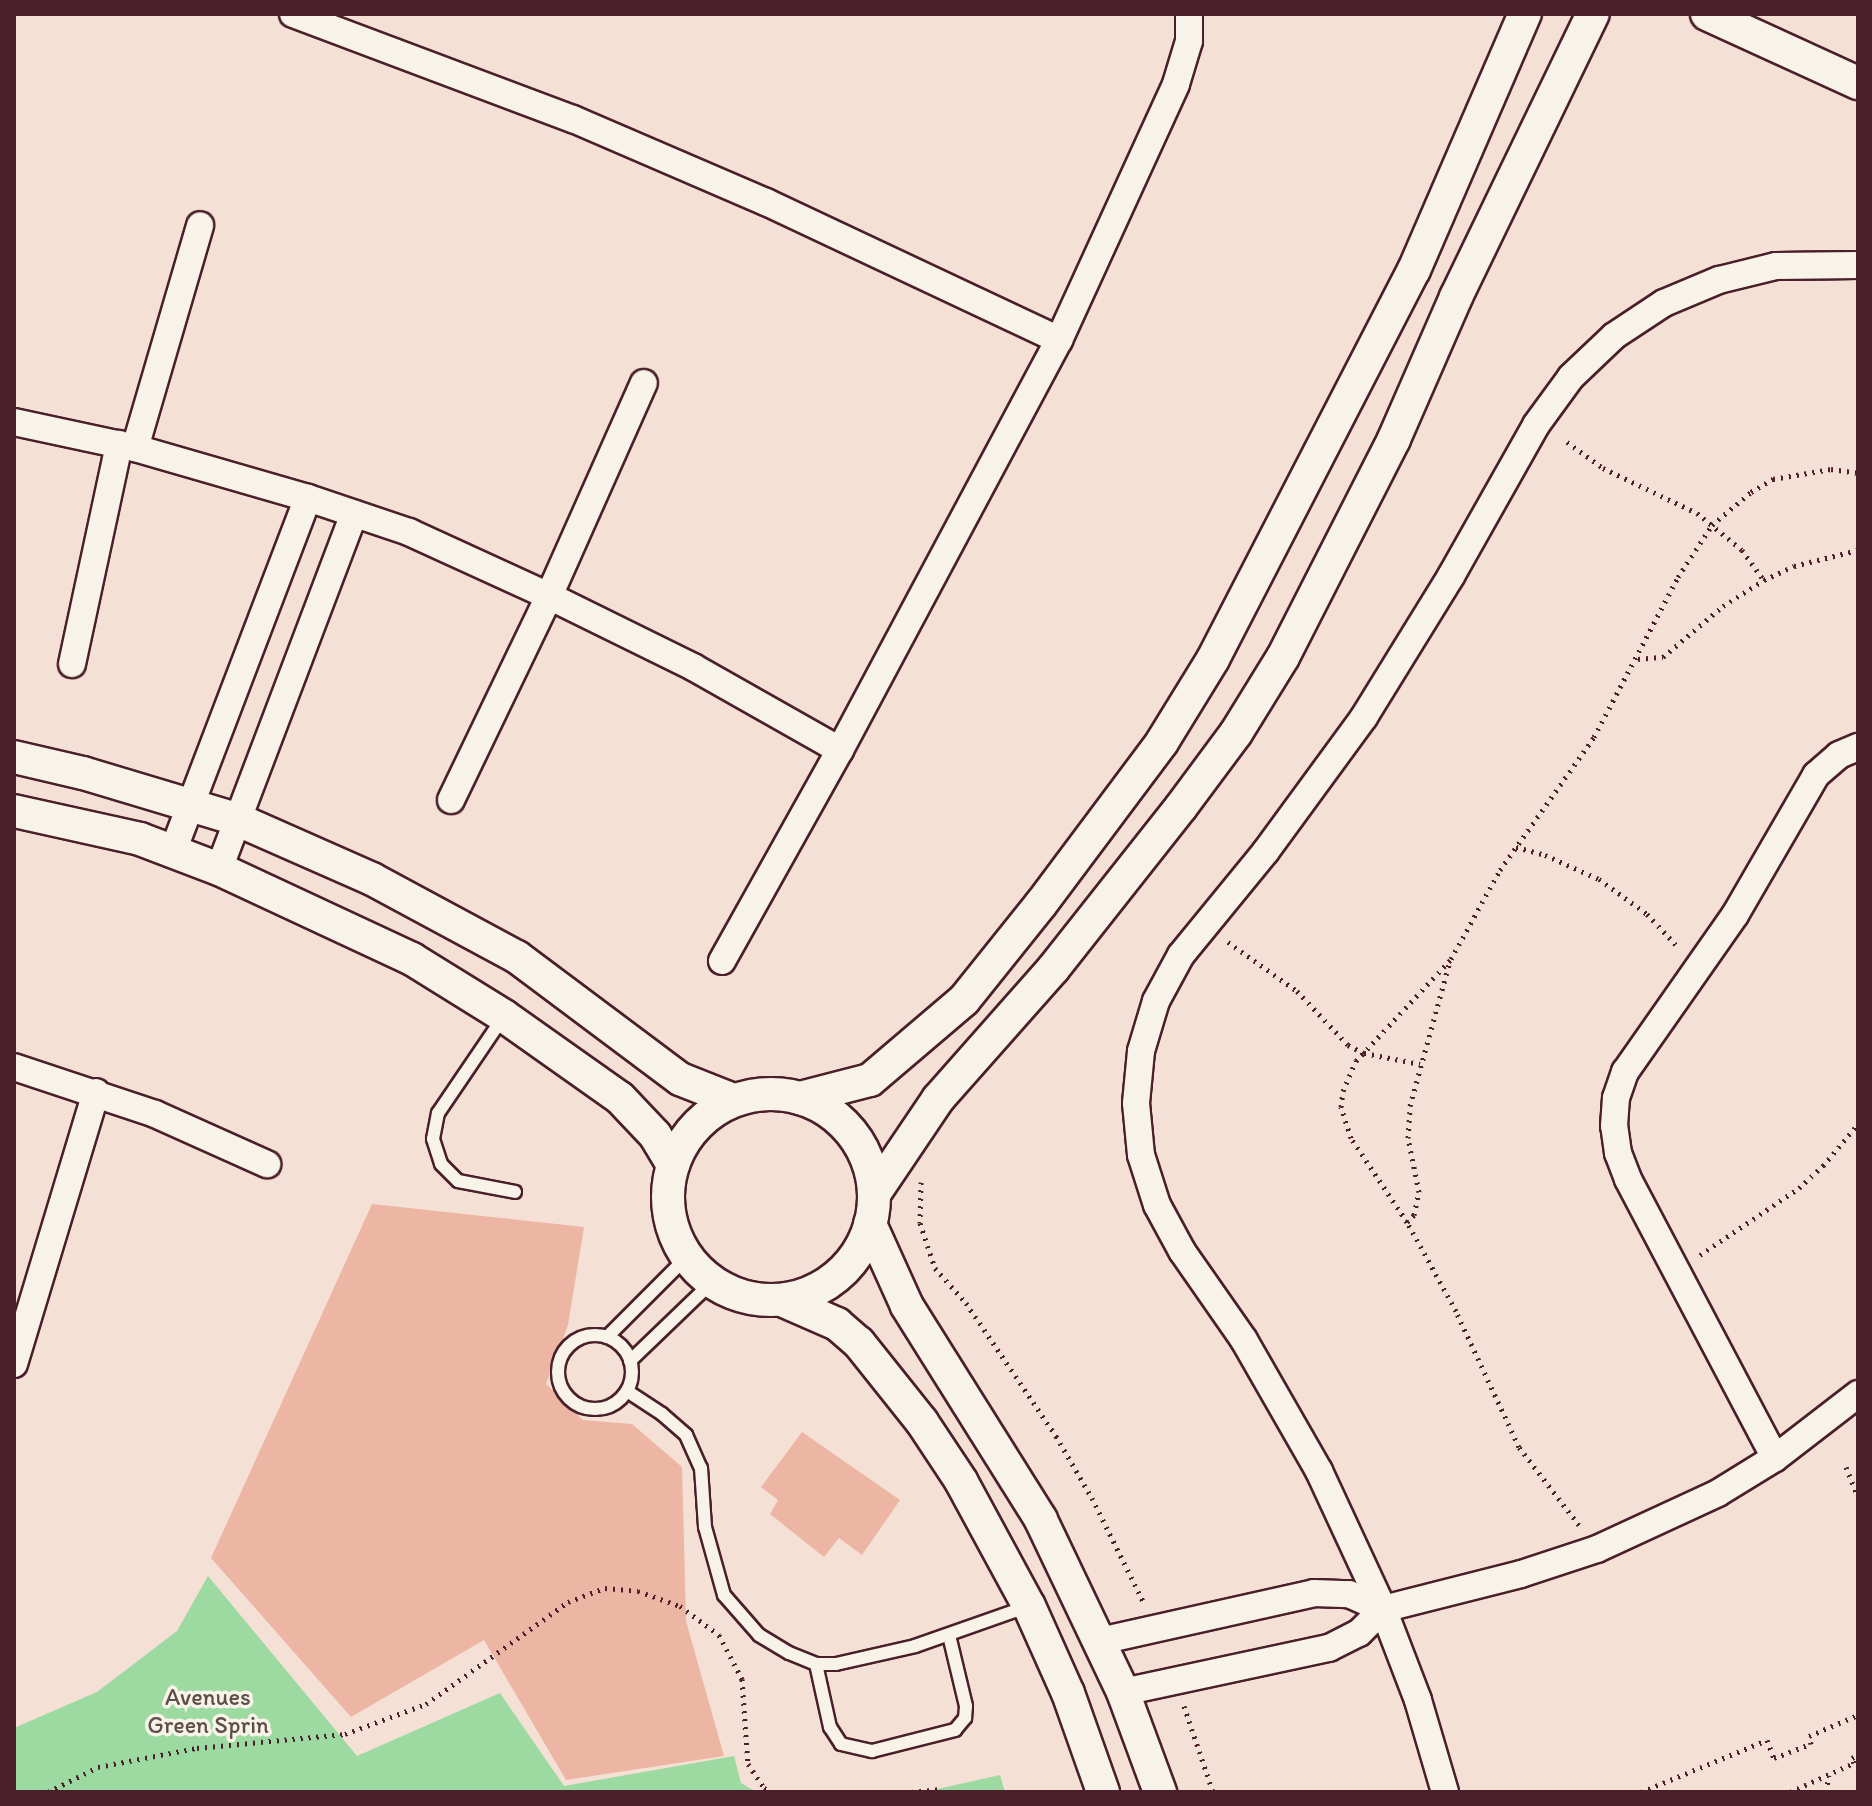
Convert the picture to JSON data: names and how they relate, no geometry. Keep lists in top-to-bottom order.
{
  "parks": ["Avenues Green Sprin"]
}
